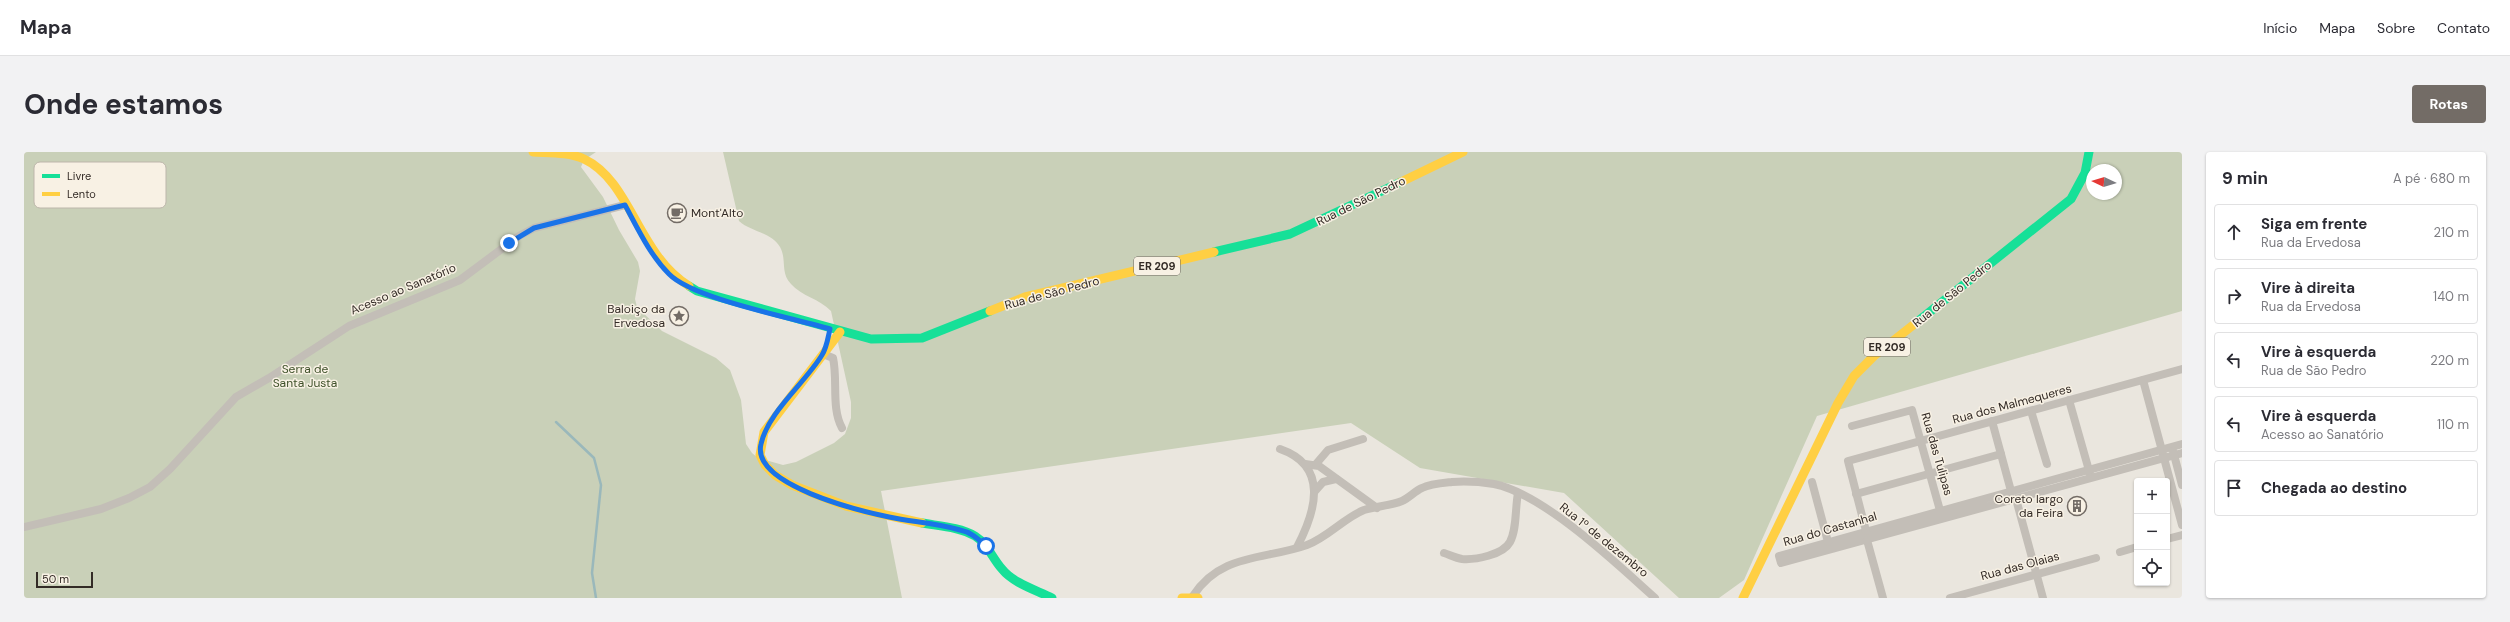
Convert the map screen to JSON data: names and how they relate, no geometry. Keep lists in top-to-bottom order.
{
  "streets": {
    "main road": ["Rua de São Pedro", "ER 209"],
    "street": [
      "Acesso ao Sanatório",
      "Rua dos Malmequeres",
      "Rua das Tulipas",
      "Rua do Castanhal",
      "Rua 1º de dezembro",
      "Rua das Olaias"
    ]
  },
  "crossings": [
    ["Rua de São Pedro", "Acesso ao Sanatório"],
    ["Rua dos Malmequeres", "Rua das Tulipas"],
    ["Rua das Tulipas", "Rua do Castanhal"]
  ],
  "parks": ["Serra de Santa Justa"],
  "places": {
    "cafe": ["Mont'Alto"],
    "place": ["Baloiço da Ervedosa"],
    "building": ["Coreto largo da Feira"]
  },
  "legend": ["Livre", "Lento"],
  "scale_bar": "50 m",
  "north": "left",
  "page": {
    "header": "Mapa",
    "nav": [
      "Início",
      "Mapa",
      "Sobre",
      "Contato"
    ],
    "buttons": "Rotas",
    "title": "Onde estamos",
    "heading": ["9 min", "A pé · 680 m"],
    "list": [
      ["Siga em frente", "Rua da Ervedosa", "210 m"],
      ["Vire à direita", "Rua da Ervedosa", "140 m"],
      ["Vire à esquerda", "Rua de São Pedro", "220 m"],
      ["Vire à esquerda", "Acesso ao Sanatório", "110 m"],
      "Chegada ao destino"
    ],
    "map_buttons": ["+", "−"],
    "scale": "50 m"
  }
}
